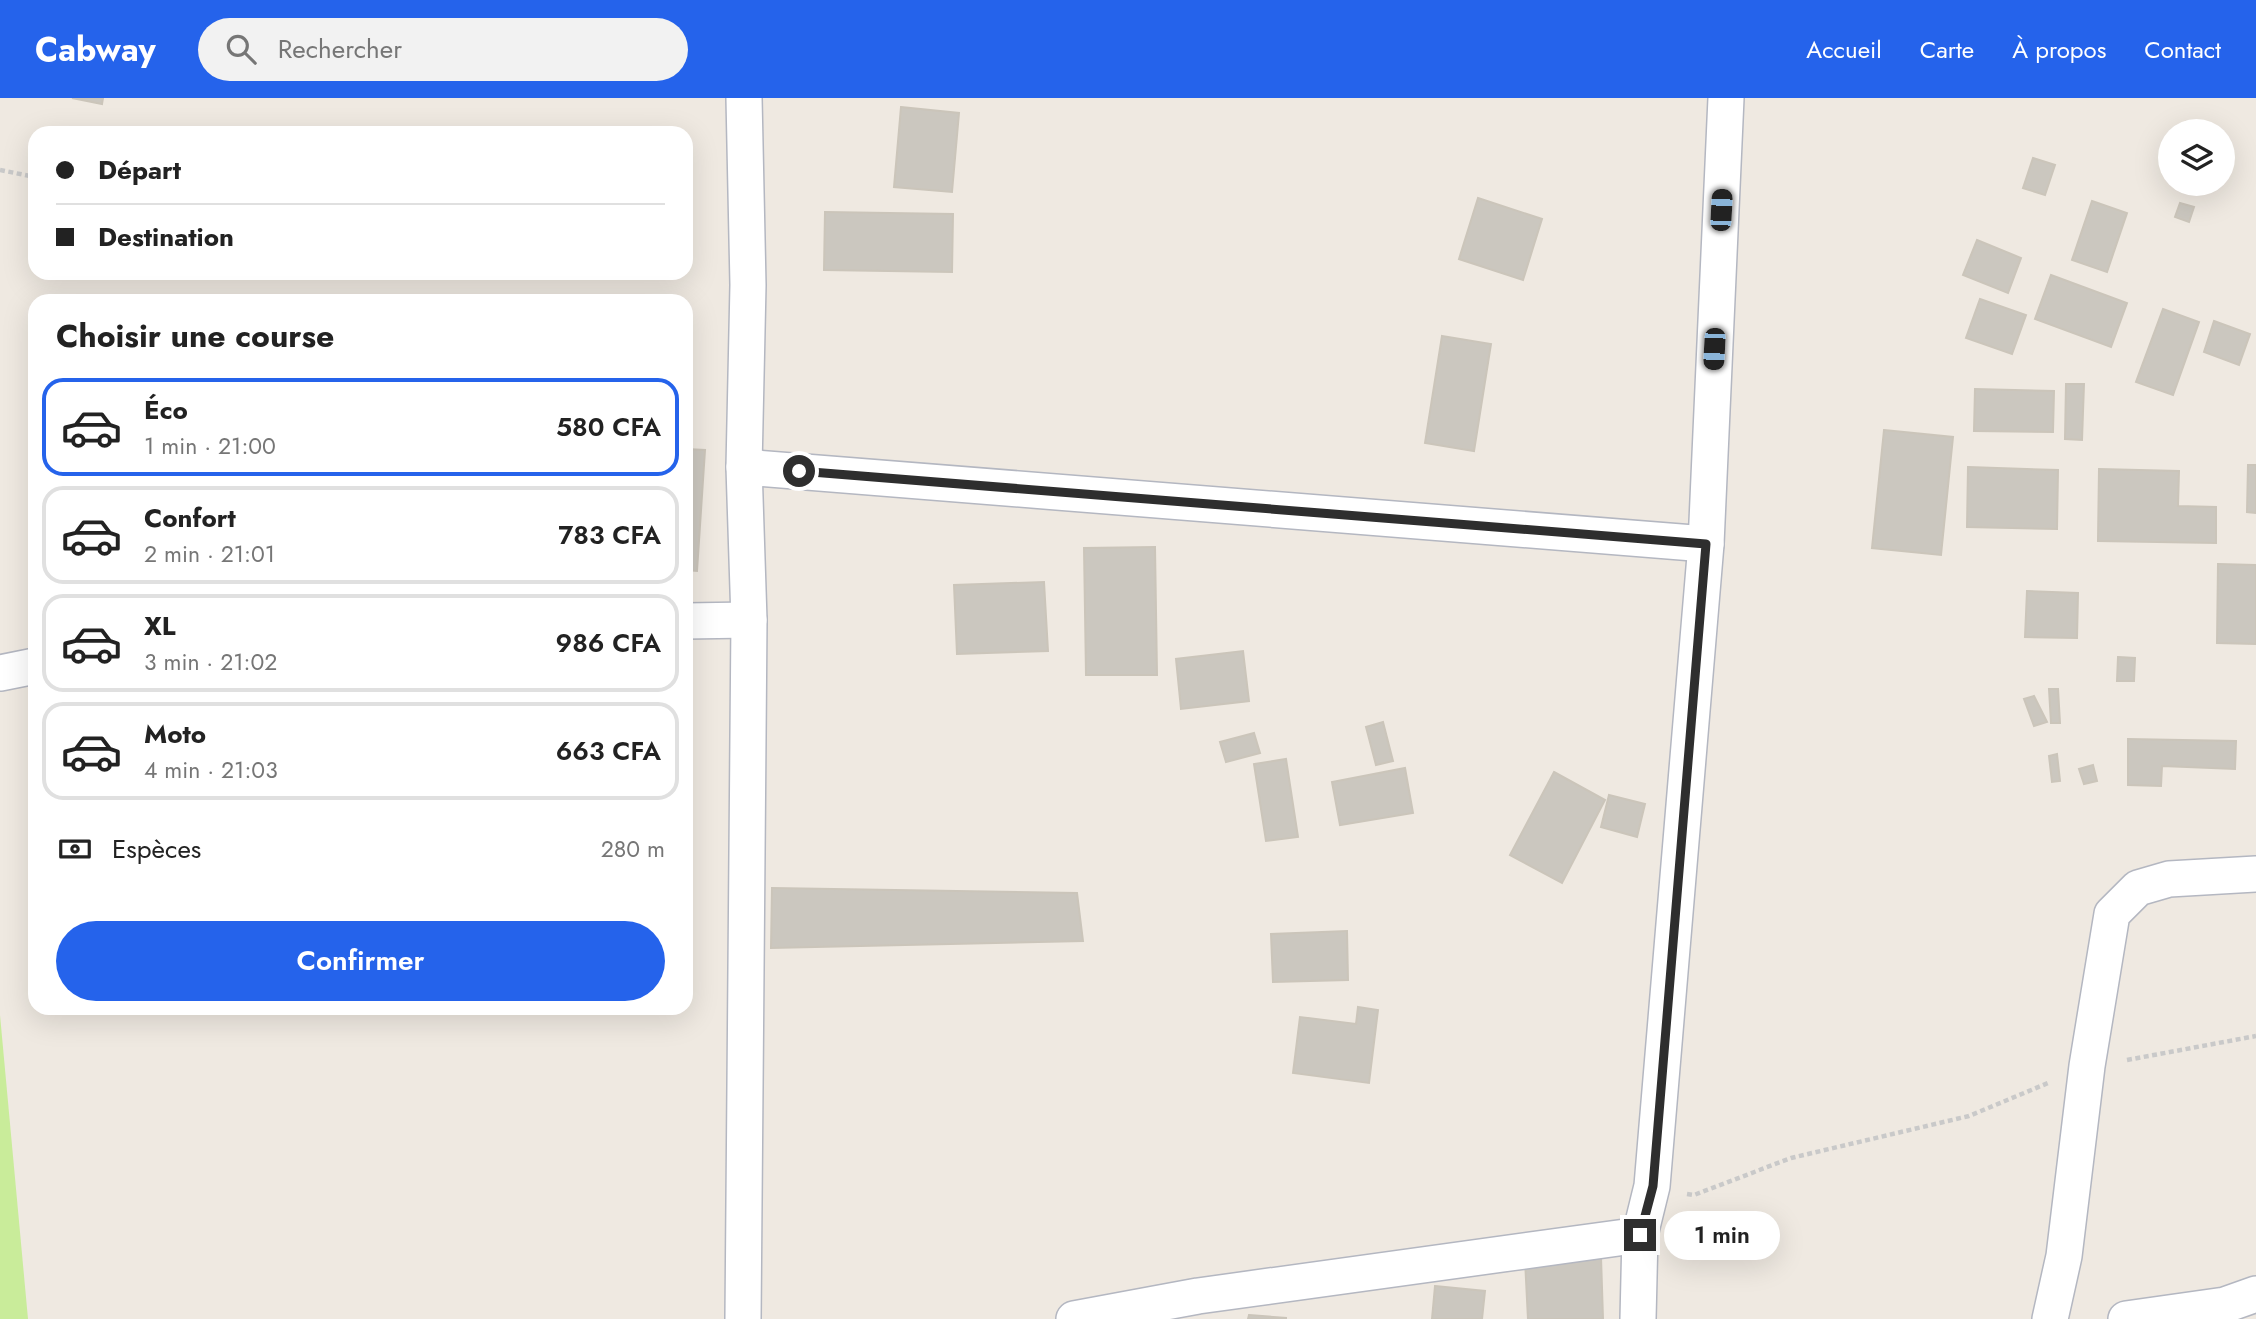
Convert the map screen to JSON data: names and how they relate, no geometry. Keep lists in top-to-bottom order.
{
  "page": {
    "header": "Cabway",
    "search": "Rechercher",
    "nav": [
      "Accueil",
      "Carte",
      "À propos",
      "Contact"
    ],
    "banner": ["Départ", "Destination"],
    "heading": "Choisir une course",
    "list": [
      {
        "name": "Éco",
        "note": "1 min · 21:00",
        "value": "580 CFA"
      },
      {
        "name": "Confort",
        "note": "2 min · 21:01",
        "value": "783 CFA"
      },
      {
        "name": "XL",
        "note": "3 min · 21:02",
        "value": "986 CFA"
      },
      {
        "name": "Moto",
        "note": "4 min · 21:03",
        "value": "663 CFA"
      }
    ],
    "pay": ["Espèces", "280 m"],
    "buttons": "Confirmer",
    "bubble": "1 min"
  }
}
